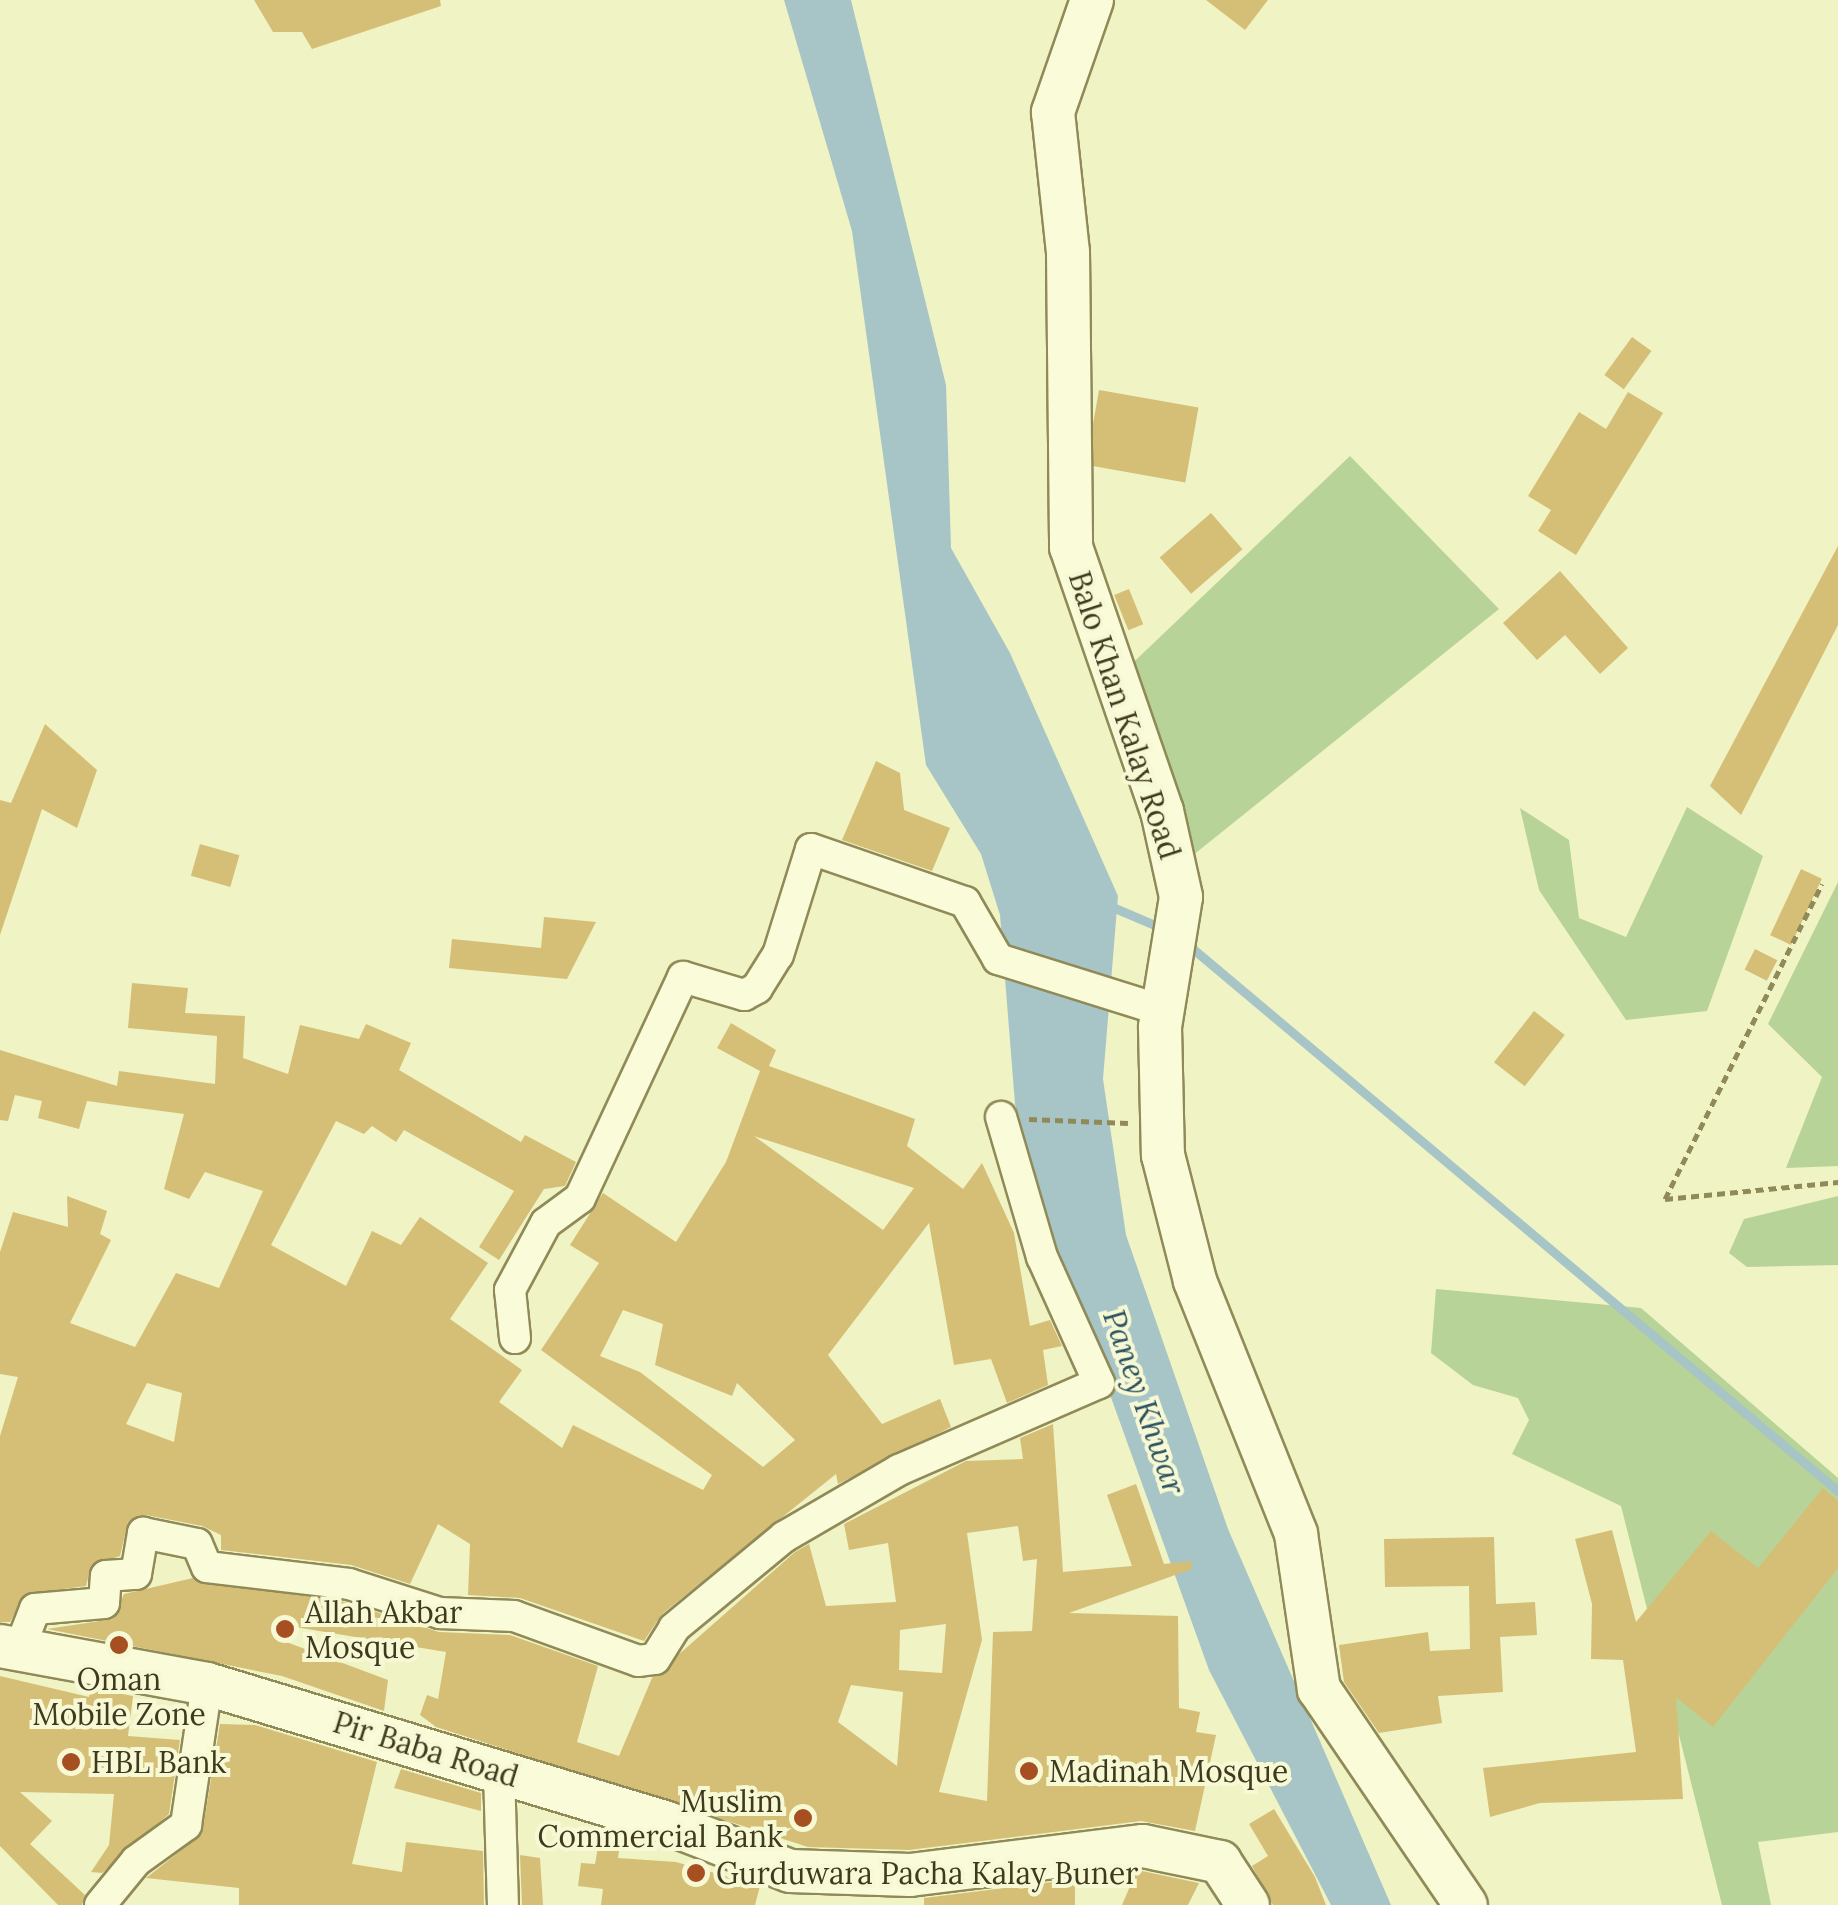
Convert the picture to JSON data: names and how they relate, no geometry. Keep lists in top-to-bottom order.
{
  "streets": {
    "street": ["Balo Khan Kalay Road", "Pir Baba Road"]
  },
  "water": ["Paney Khwar"],
  "places": [
    "Allah Akbar Mosque",
    "Oman Mobile Zone",
    "HBL Bank",
    "Madinah Mosque",
    "Muslim Commercial Bank",
    "Gurduwara Pacha Kalay Buner"
  ]
}
